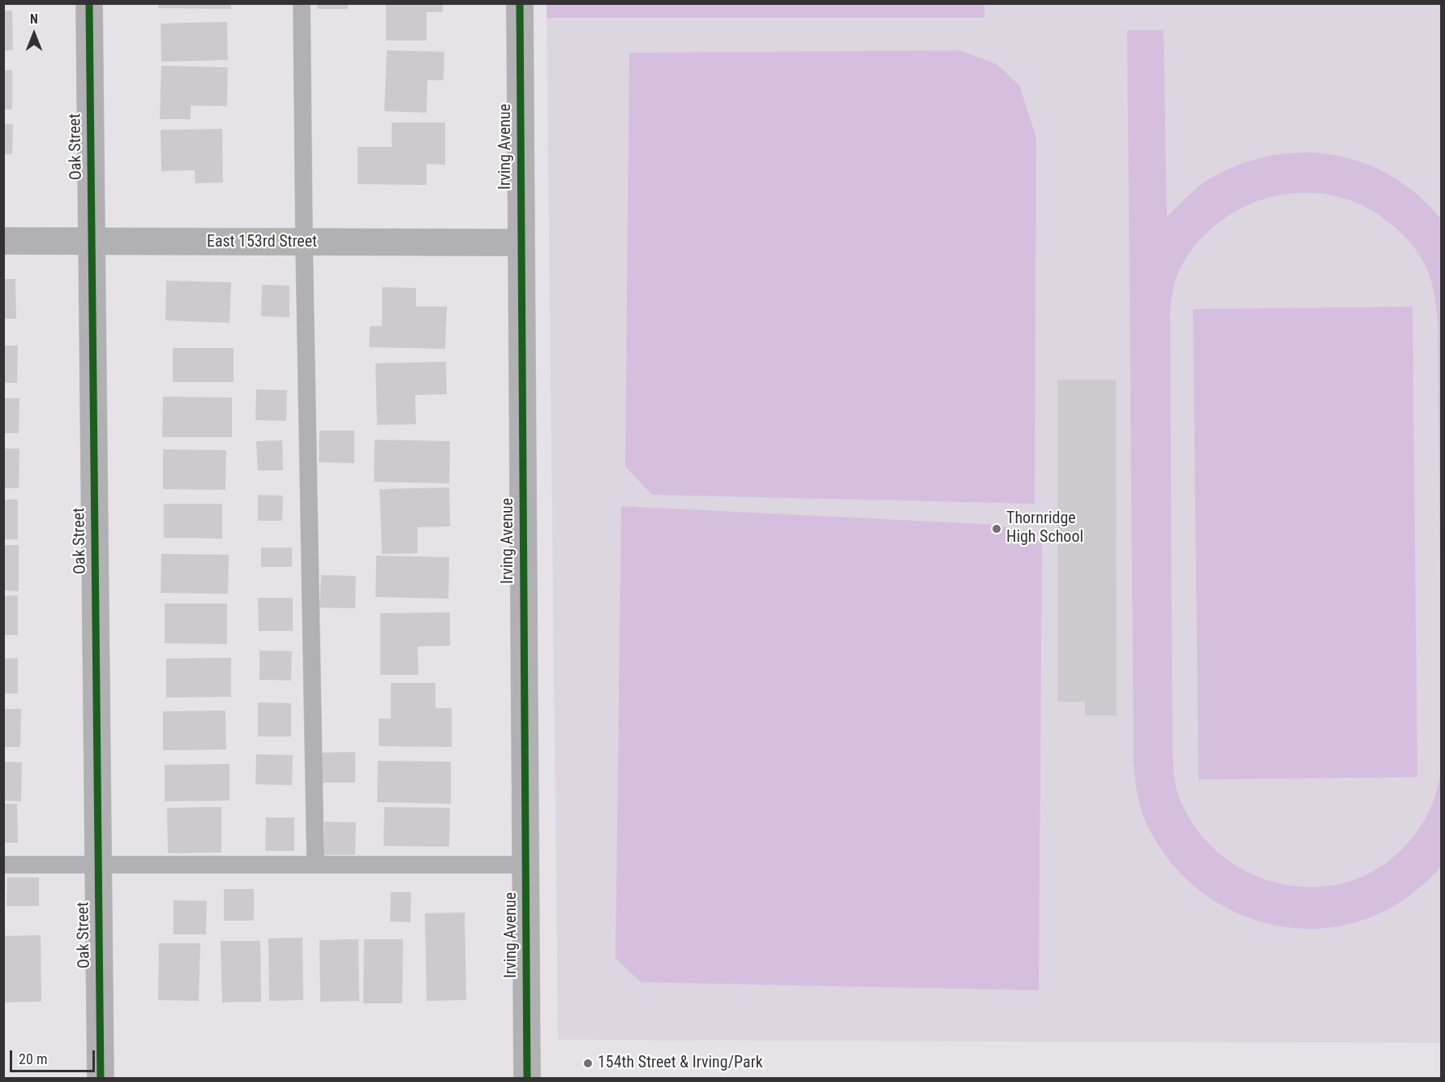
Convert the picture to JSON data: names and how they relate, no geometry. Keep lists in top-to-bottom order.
{
  "streets": {
    "street": ["Oak Street", "Irving Avenue", "East 153rd Street"]
  },
  "crossings": [
    ["Oak Street", "East 153rd Street"],
    ["Irving Avenue", "East 153rd Street"]
  ],
  "places": ["Thornridge High School", "154th Street & Irving/Park"],
  "scale_bar": "20 m",
  "north": "top"
}
